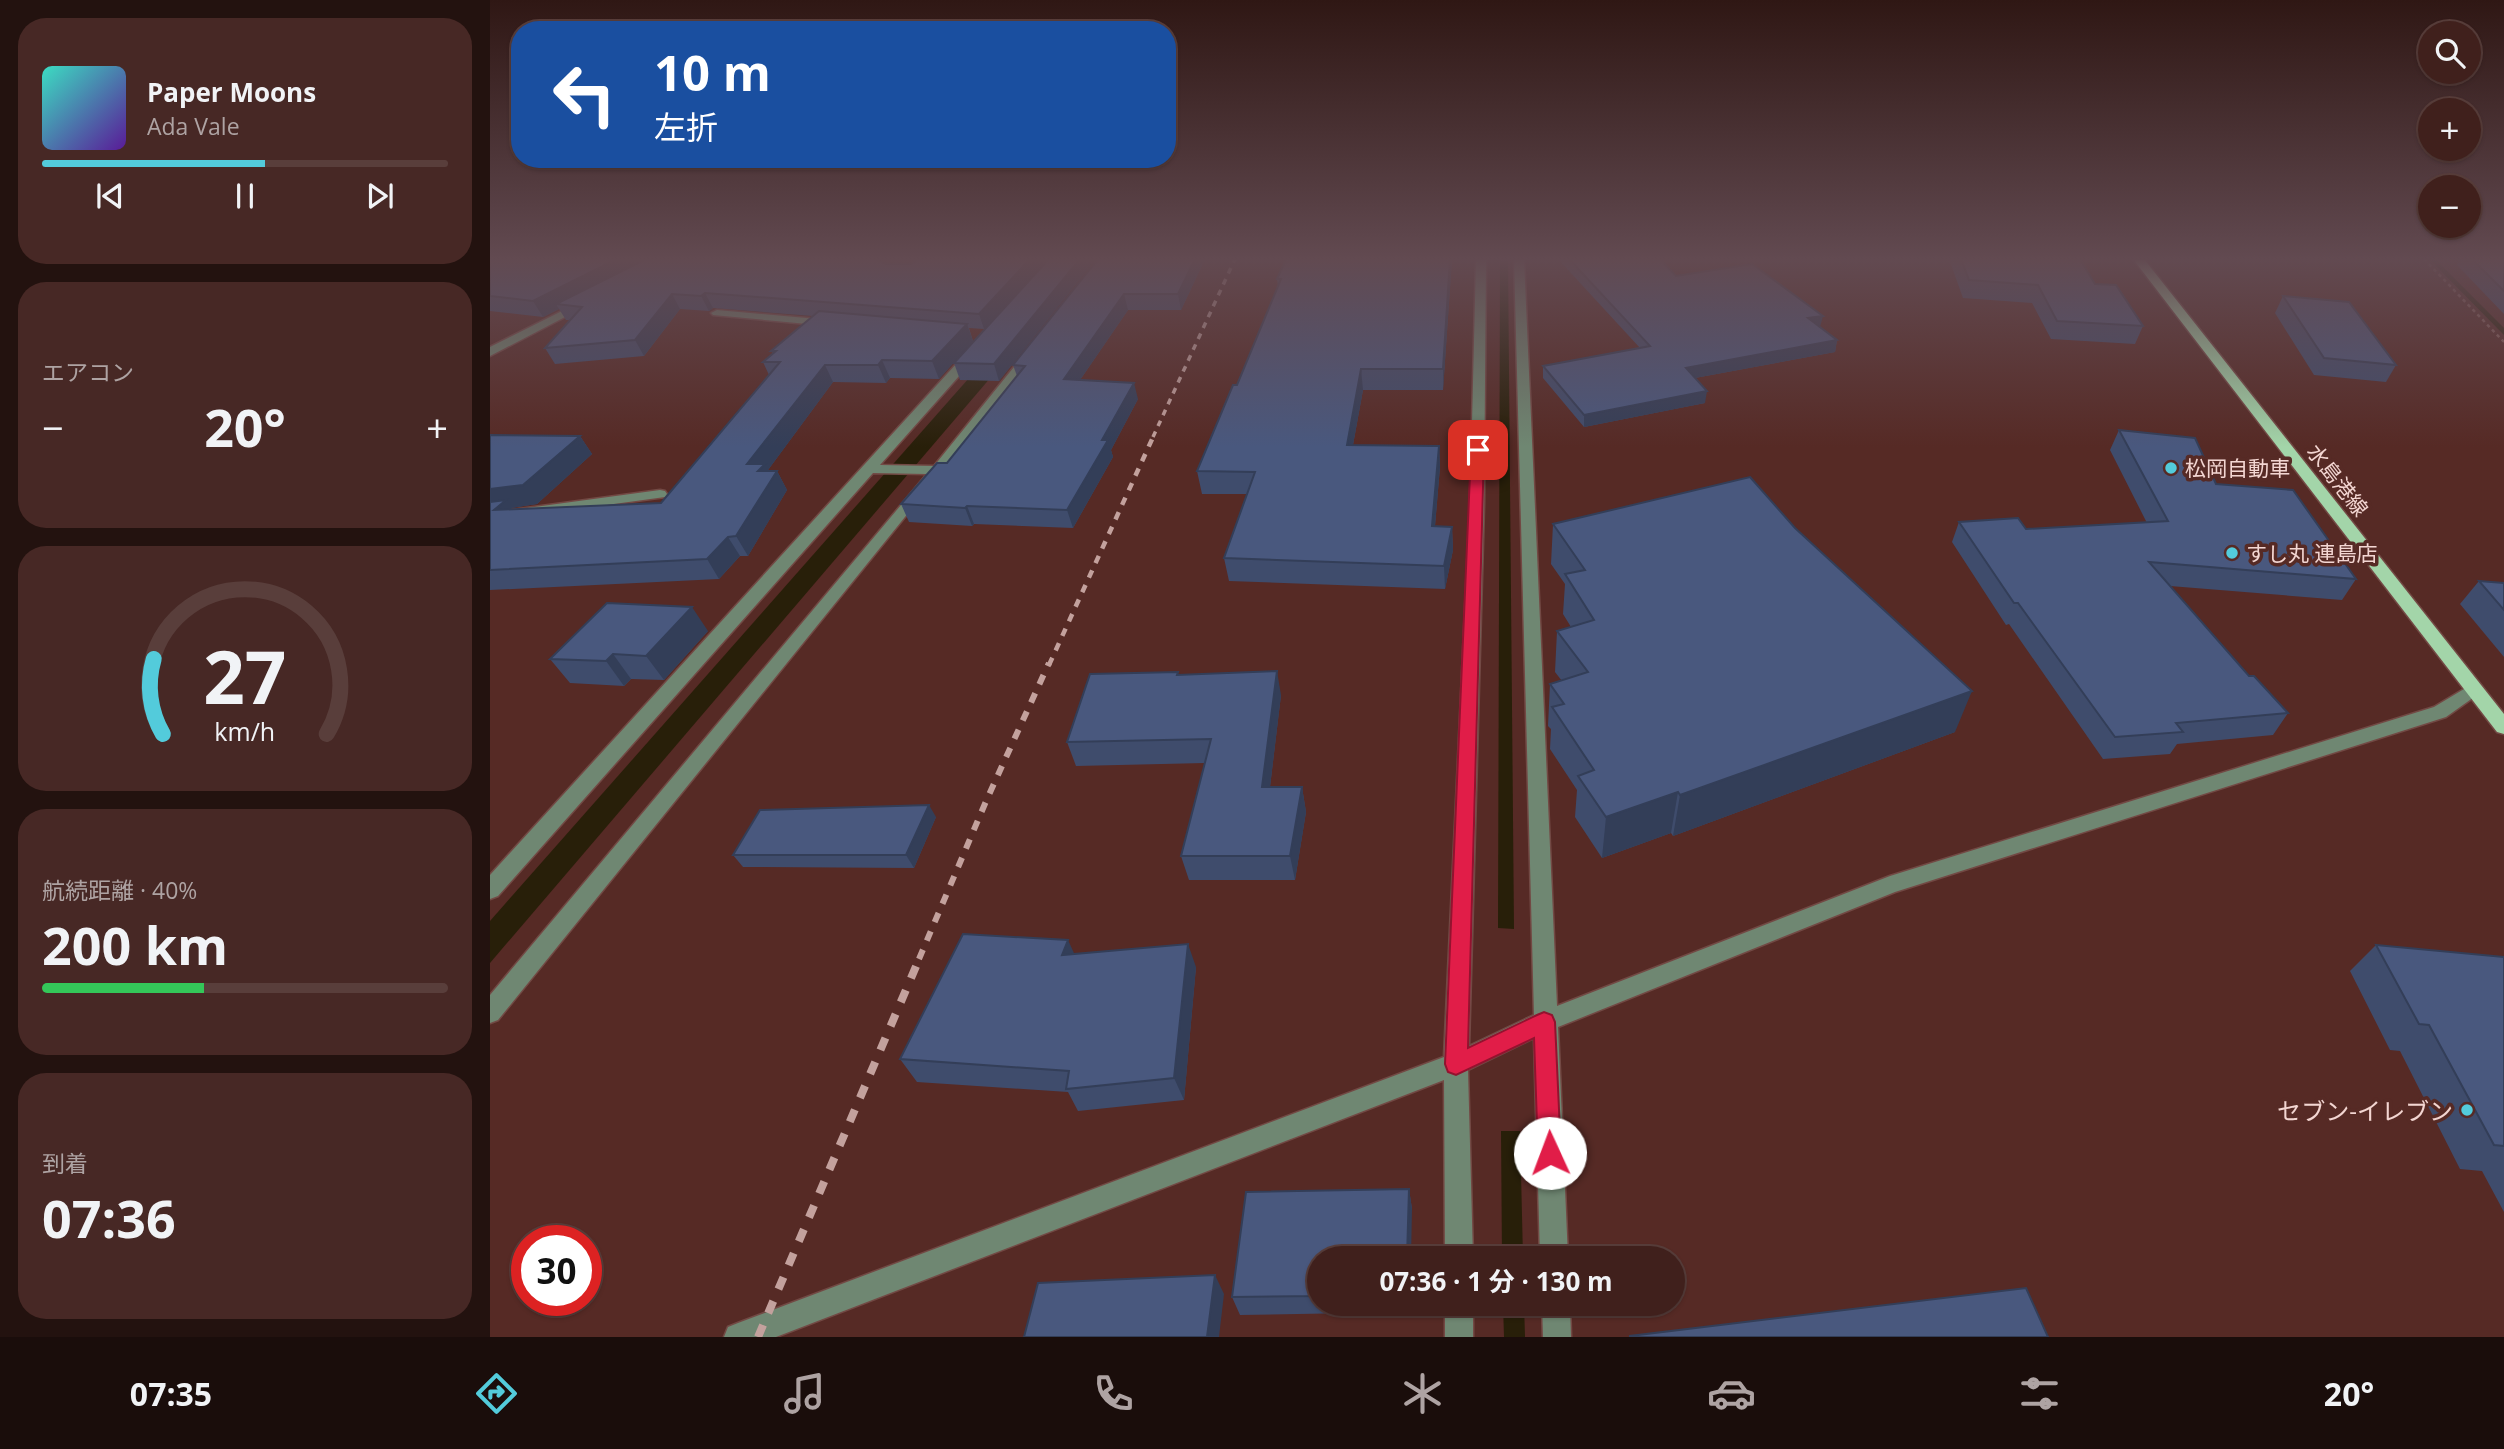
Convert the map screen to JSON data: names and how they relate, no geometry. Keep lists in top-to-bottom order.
{
  "streets": {
    "main road": ["水島港線"]
  },
  "places": ["松岡自動車", "すし丸 連島店", "セブン-イレブン"],
  "page": {
    "map_buttons": ["+", "−"],
    "turn": ["10 m", "左折"],
    "song": ["Paper Moons", "Ada Vale"],
    "tile": [
      "エアコン",
      ["航続距離 · 40%", "200 km"],
      ["到着", "07:36"]
    ],
    "heat": ["−", "20°", "+"],
    "limit": "30",
    "trip": "07:36 · 1 分 · 130 m",
    "tabs": ["07:35", "20°"],
    "gauge": ["27", "km/h"]
  }
}
